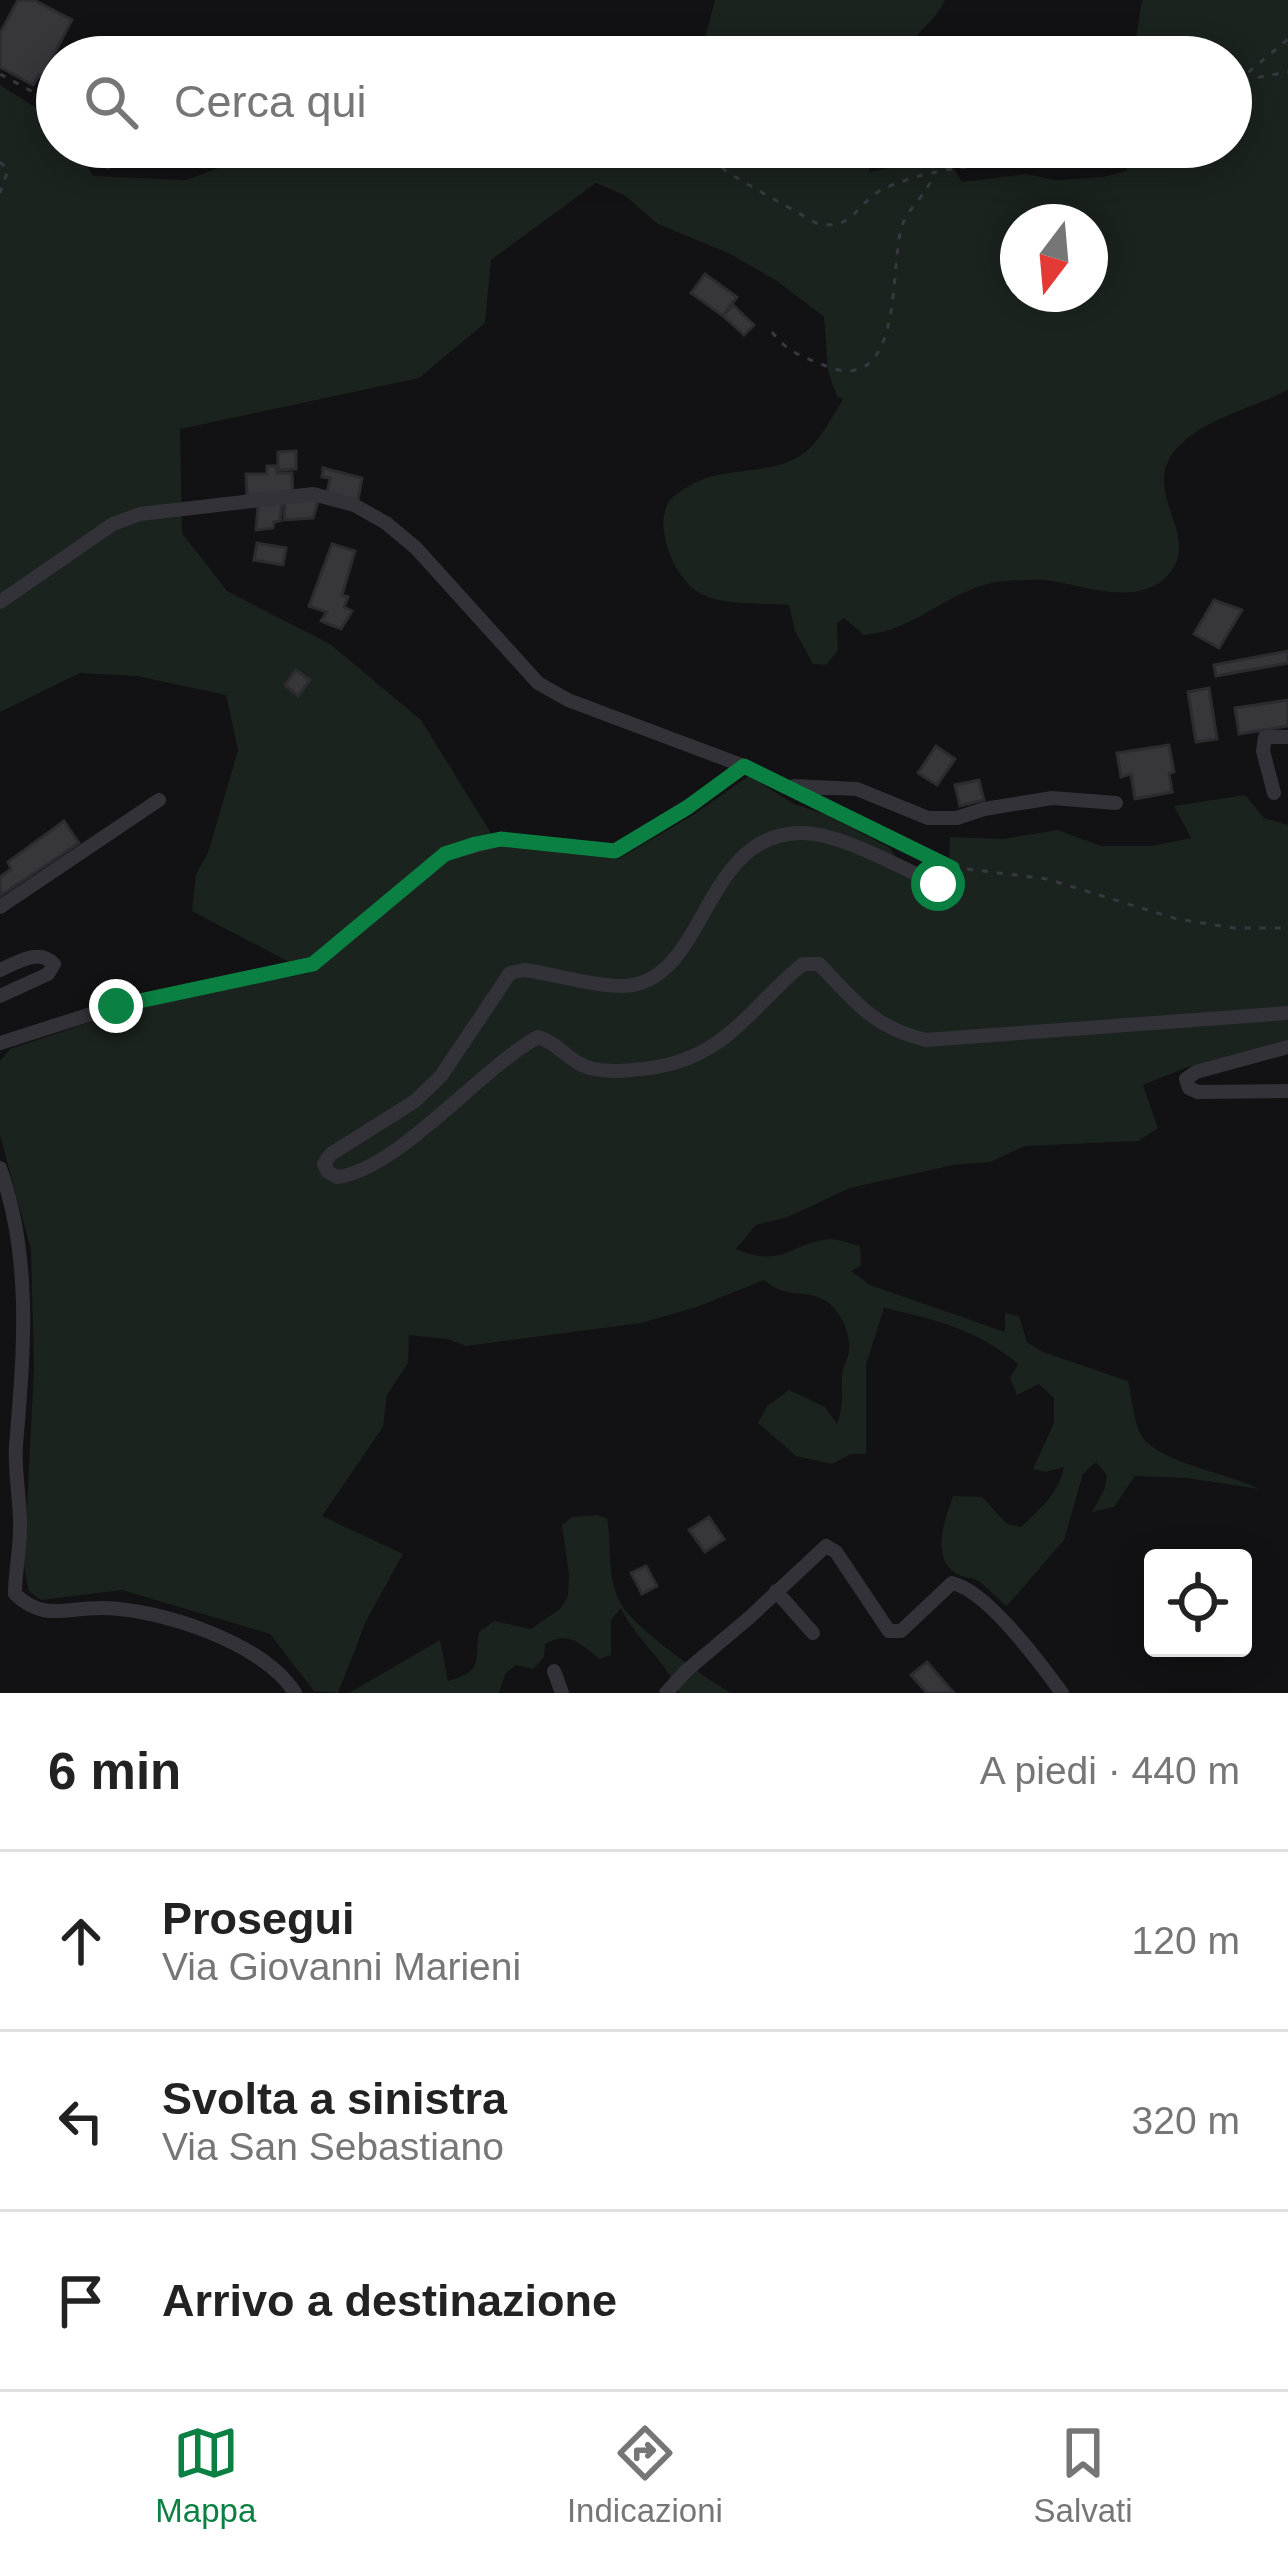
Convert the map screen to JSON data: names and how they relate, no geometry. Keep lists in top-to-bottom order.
{
  "north": "bottom",
  "page": {
    "search": "Cerca qui",
    "heading": ["6 min", "A piedi · 440 m"],
    "list": [
      ["Prosegui", "Via Giovanni Marieni", "120 m"],
      ["Svolta a sinistra", "Via San Sebastiano", "320 m"],
      "Arrivo a destinazione"
    ],
    "nav": ["Mappa", "Indicazioni", "Salvati"]
  }
}
